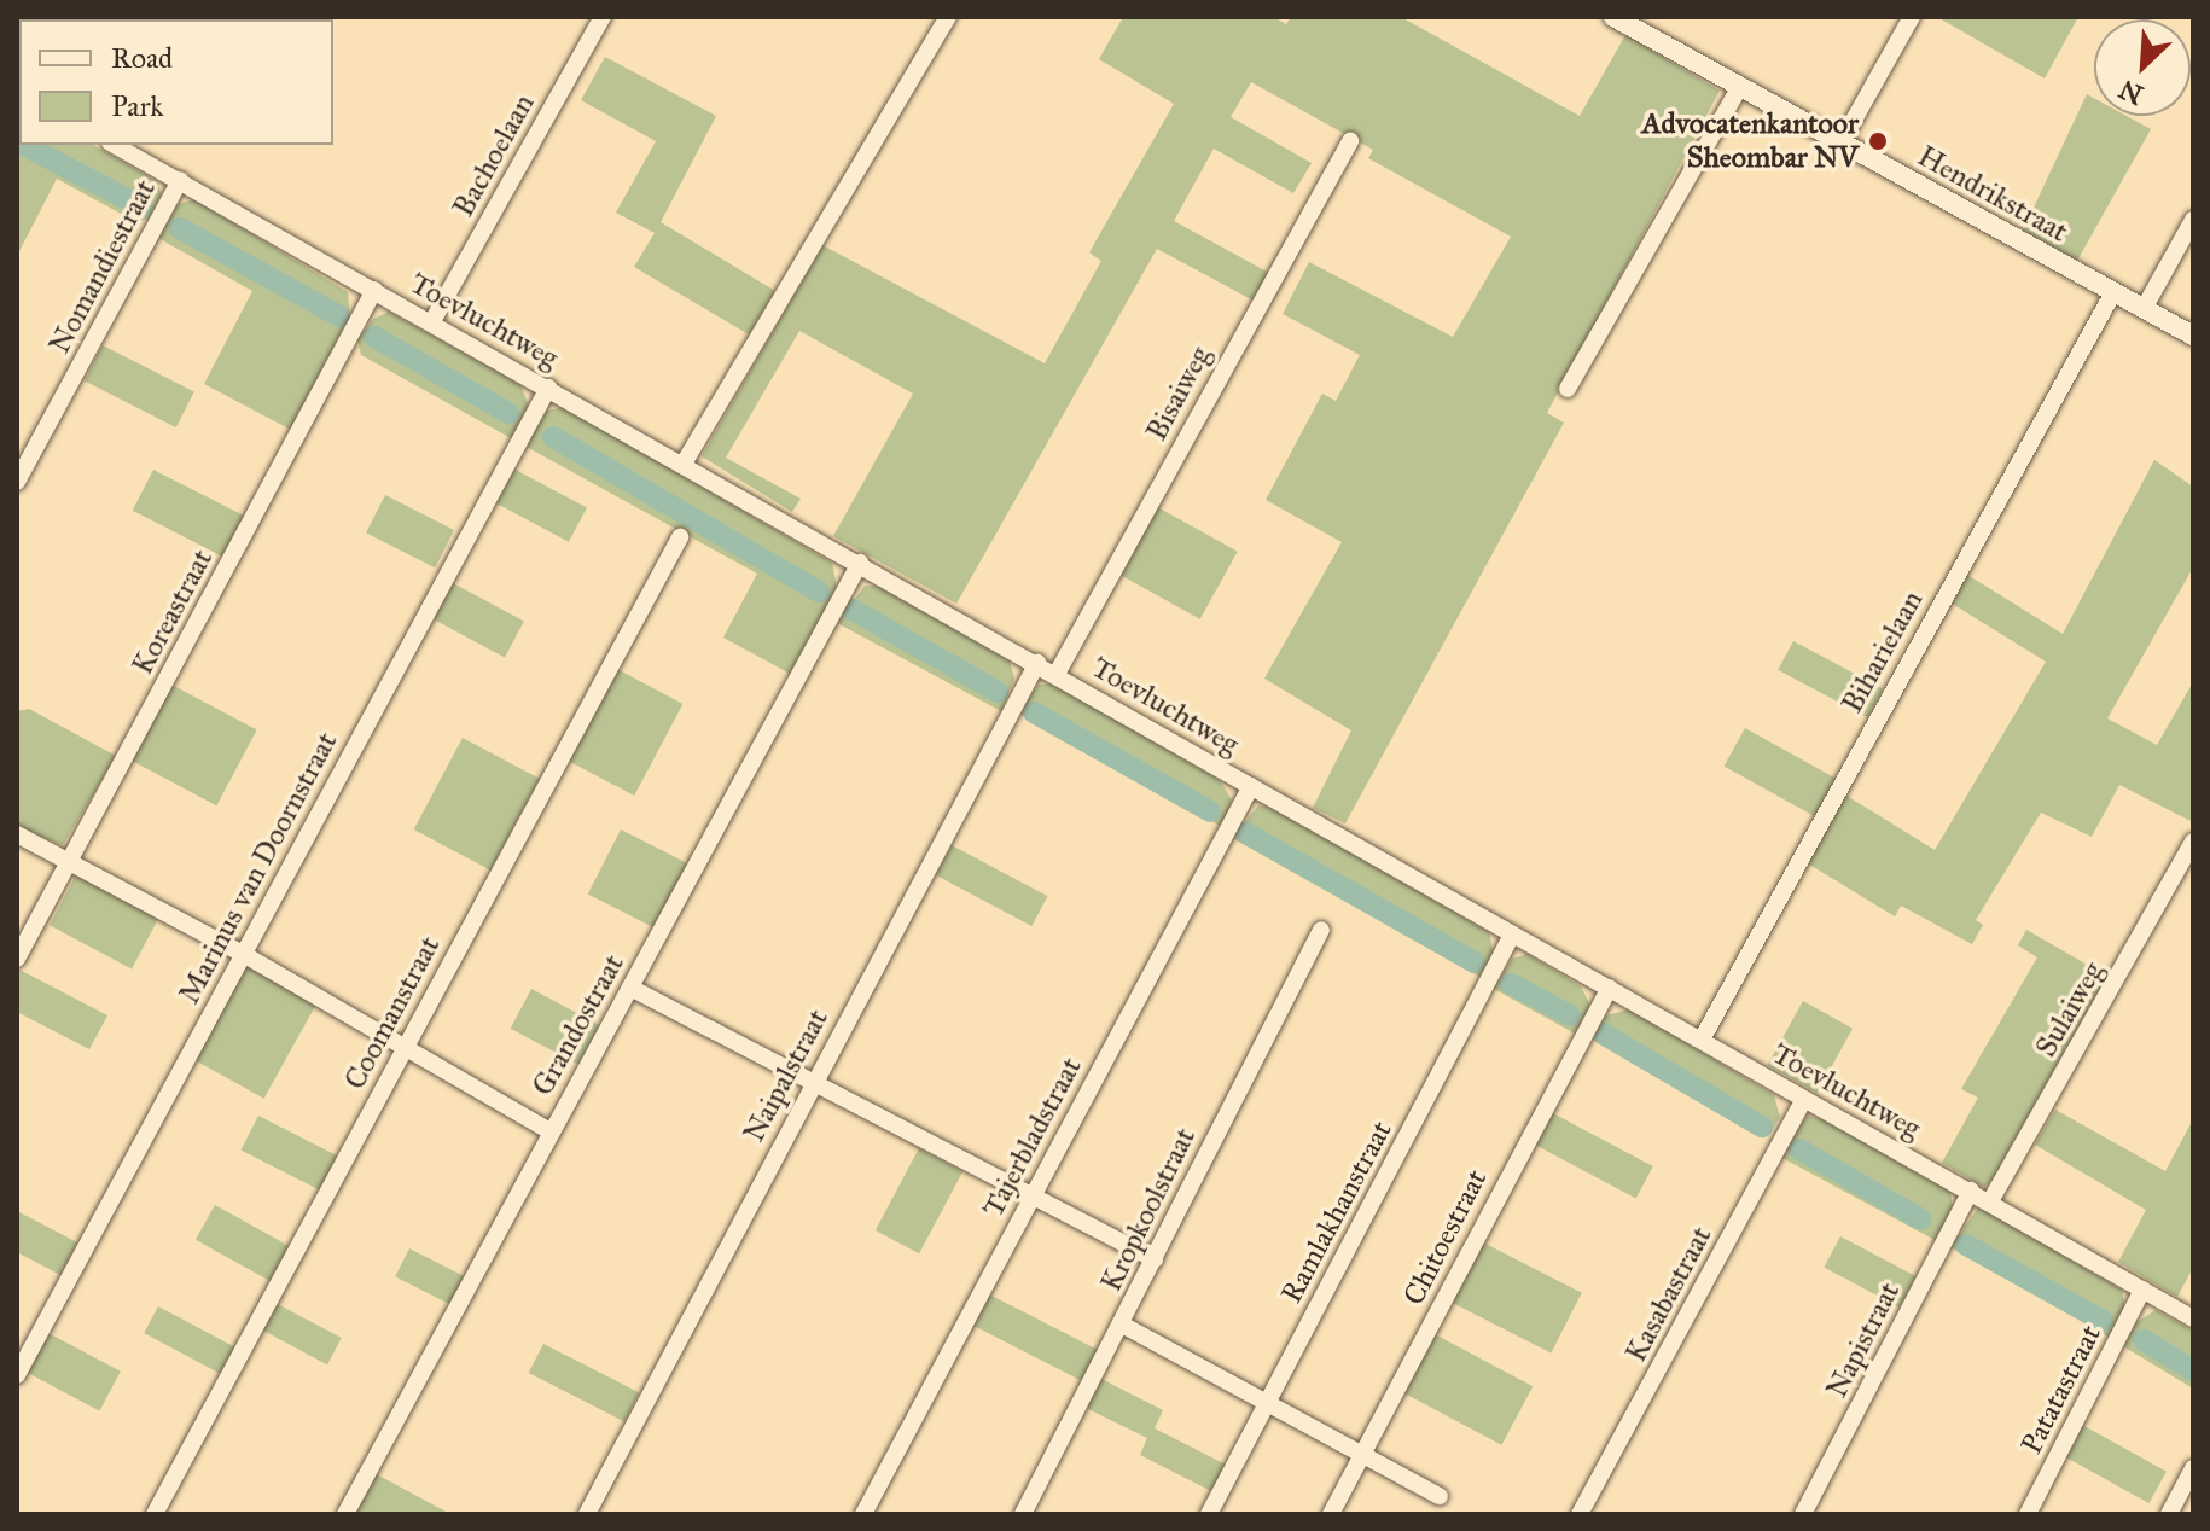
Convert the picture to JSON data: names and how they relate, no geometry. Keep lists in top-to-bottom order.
{
  "streets": {
    "street": [
      "Bachoelaan",
      "Hendrikstraat",
      "Nomandiestraat",
      "Toevluchtweg",
      "Bisaiweg",
      "Koreastraat",
      "Biharielaan",
      "Marinus van Doornstraat",
      "Sulaiweg",
      "Coomanstraat",
      "Grandostraat",
      "Naipalstraat",
      "Tajerbladstraat",
      "Kropkoolstraat",
      "Ramlakhanstraat",
      "Chitoestraat",
      "Kasabastraat",
      "Napistraat",
      "Patatastraat"
    ]
  },
  "crossings": [
    ["Bachoelaan", "Toevluchtweg"],
    ["Hendrikstraat", "Biharielaan"],
    ["Nomandiestraat", "Toevluchtweg"],
    ["Toevluchtweg", "Bisaiweg"],
    ["Toevluchtweg", "Koreastraat"],
    ["Toevluchtweg", "Biharielaan"],
    ["Toevluchtweg", "Marinus van Doornstraat"],
    ["Toevluchtweg", "Sulaiweg"],
    ["Toevluchtweg", "Grandostraat"],
    ["Toevluchtweg", "Naipalstraat"],
    ["Toevluchtweg", "Tajerbladstraat"],
    ["Toevluchtweg", "Ramlakhanstraat"],
    ["Toevluchtweg", "Chitoestraat"],
    ["Toevluchtweg", "Kasabastraat"],
    ["Toevluchtweg", "Napistraat"],
    ["Toevluchtweg", "Patatastraat"]
  ],
  "places": ["Advocatenkantoor Sheombar NV"],
  "legend": ["Road", "Park"],
  "north": "bottom left"
}
